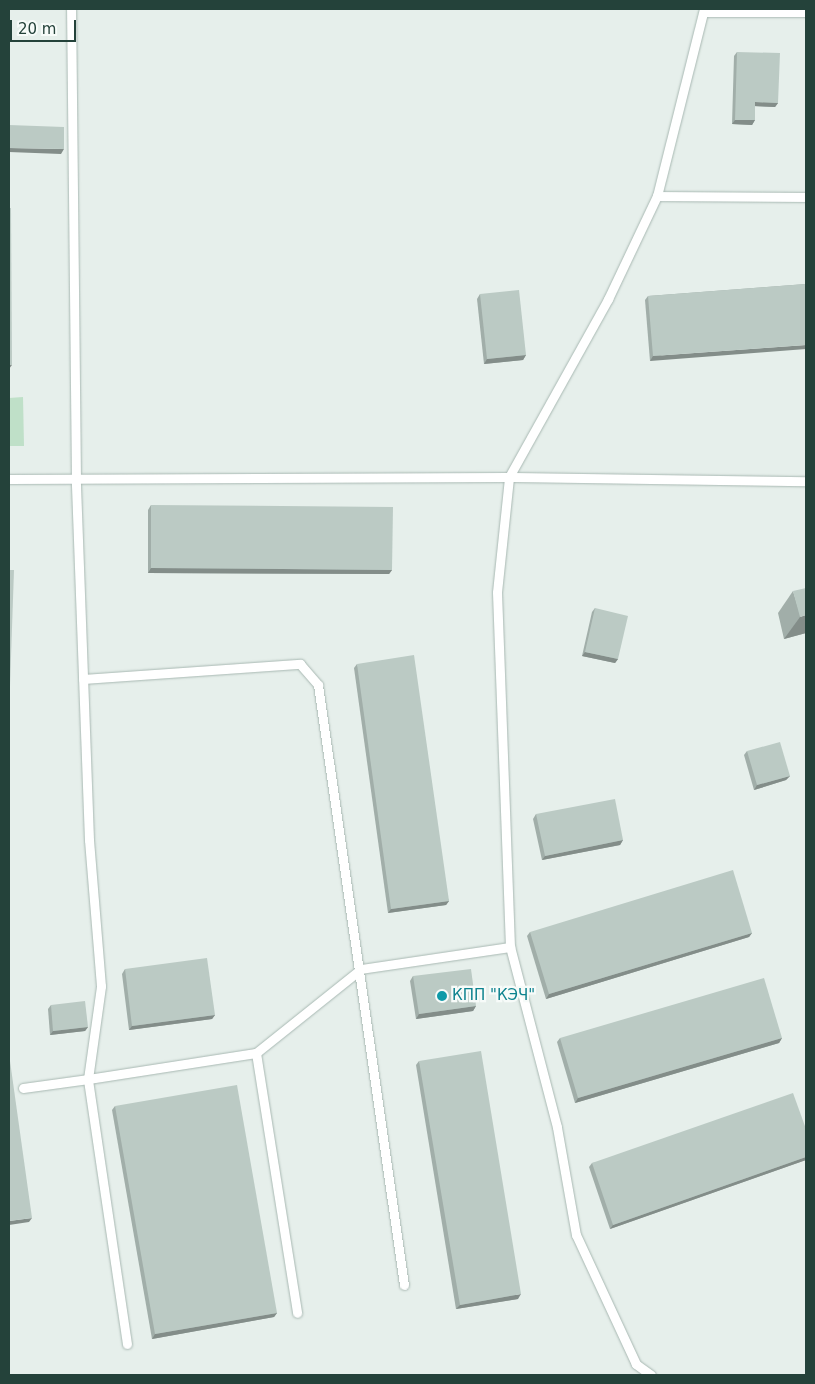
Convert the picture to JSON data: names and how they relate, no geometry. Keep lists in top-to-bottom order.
{
  "places": ["КПП \"КЭЧ\""],
  "scale_bar": "20 m"
}
